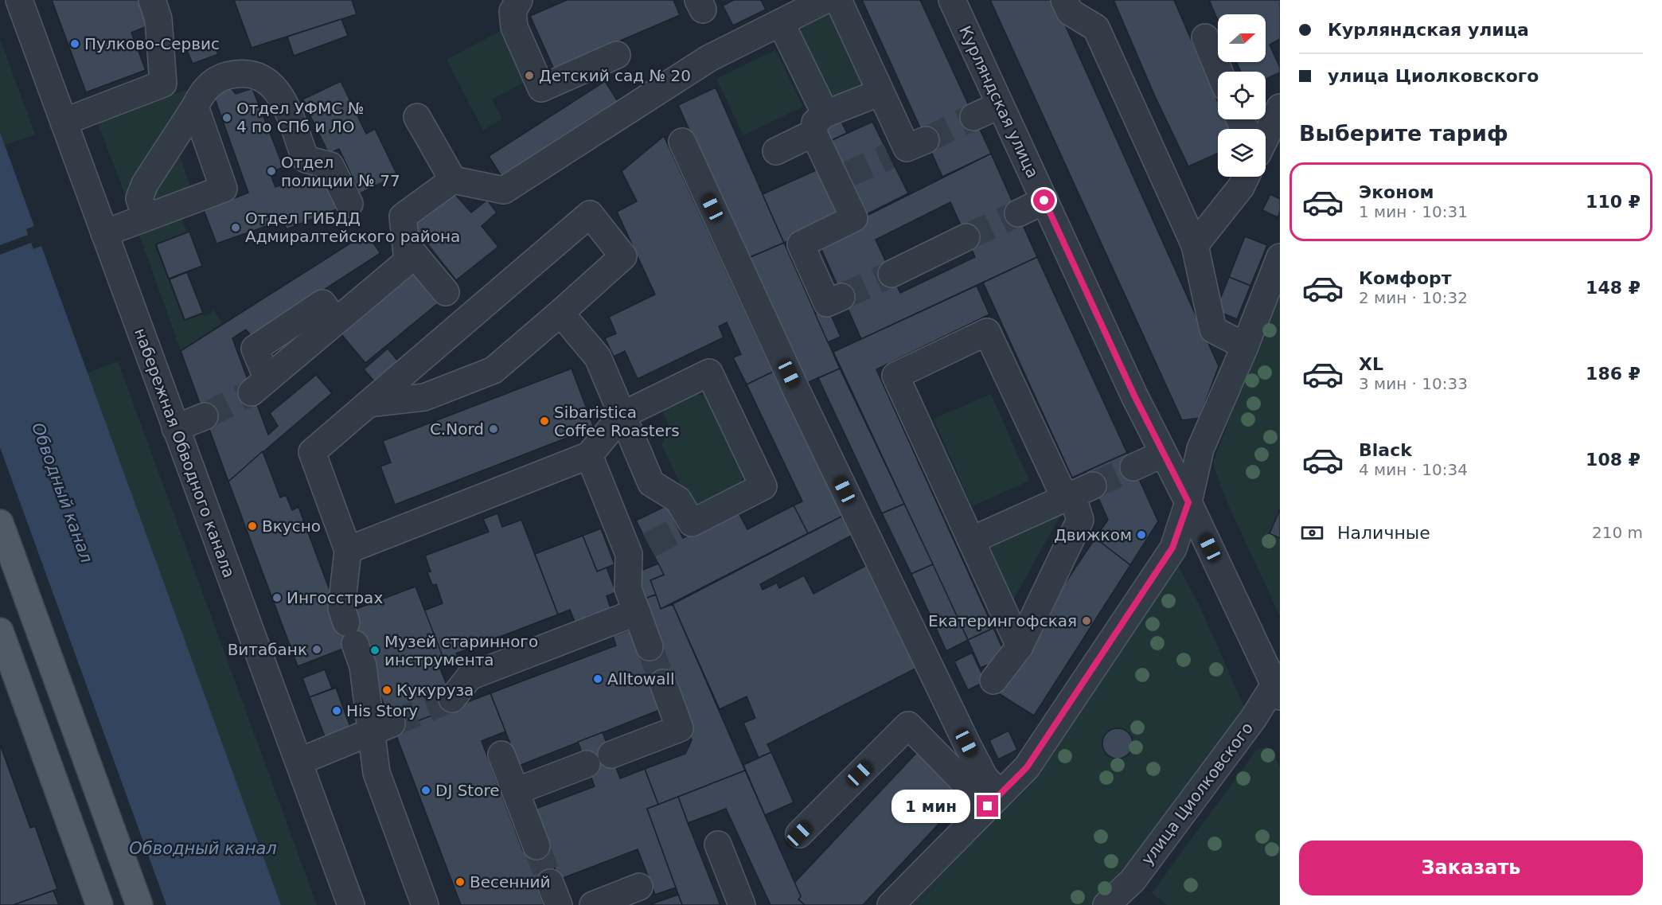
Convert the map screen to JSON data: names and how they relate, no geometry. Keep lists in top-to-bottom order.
{
  "streets": {
    "street": ["Курляндская улица", "набережная Обводного канала", "улица Циолковского"]
  },
  "crossings": [
    ["Курляндская улица", "улица Циолковского"]
  ],
  "water": ["Обводный канал"],
  "places": [
    "Пулково-Сервис",
    "Детский сад № 20",
    "Отдел УФМС № 4 по СПб и ЛО",
    "Отдел полиции № 77",
    "Отдел ГИБДД Адмиралтейского района",
    "Sibaristica Coffee Roasters",
    "C.Nord",
    "Вкусно",
    "Движком",
    "Ингосстрах",
    "Екатерингофская",
    "Витабанк",
    "Музей старинного инструмента",
    "Alltowall",
    "Кукуруза",
    "His Story",
    "DJ Store",
    "Весенний"
  ],
  "north": "right",
  "page": {
    "banner": ["Курляндская улица", "улица Циолковского"],
    "heading": "Выберите тариф",
    "list": [
      {
        "name": "Эконом",
        "note": "1 мин · 10:31",
        "value": "110 ₽"
      },
      {
        "name": "Комфорт",
        "note": "2 мин · 10:32",
        "value": "148 ₽"
      },
      {
        "name": "XL",
        "note": "3 мин · 10:33",
        "value": "186 ₽"
      },
      {
        "name": "Black",
        "note": "4 мин · 10:34",
        "value": "108 ₽"
      }
    ],
    "pay": ["Наличные", "210 m"],
    "bubble": "1 мин",
    "buttons": "Заказать"
  }
}
